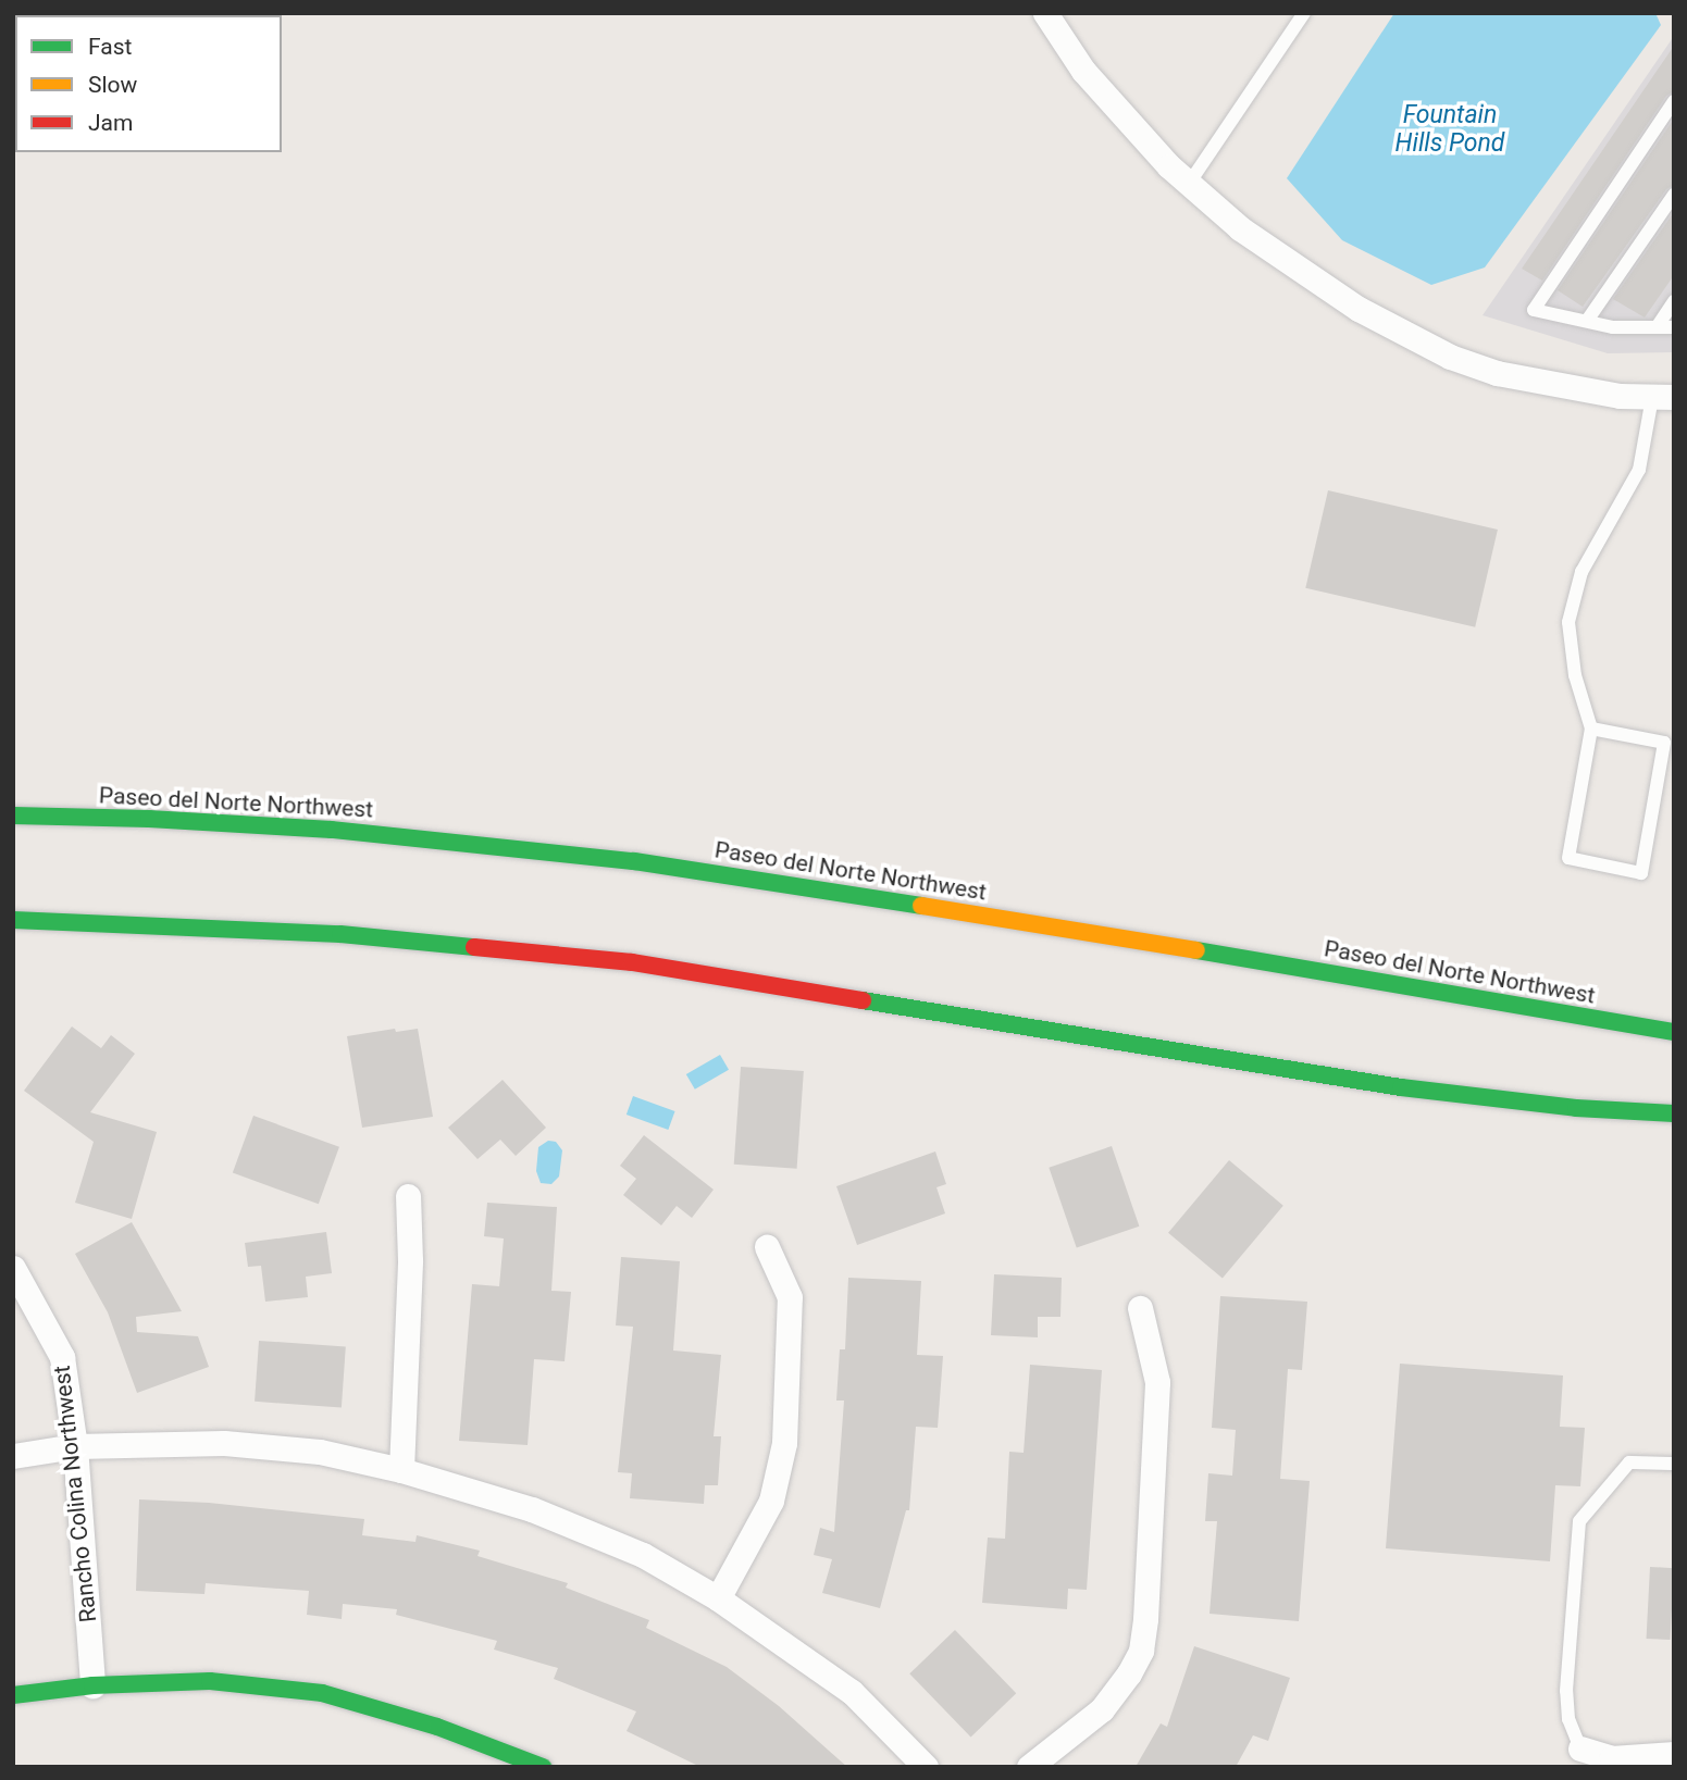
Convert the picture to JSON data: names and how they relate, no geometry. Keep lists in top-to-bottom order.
{
  "streets": {
    "main road": ["Paseo del Norte Northwest"],
    "street": ["Rancho Colina Northwest"]
  },
  "water": ["Fountain Hills Pond"],
  "legend": ["Fast", "Slow", "Jam"]
}
